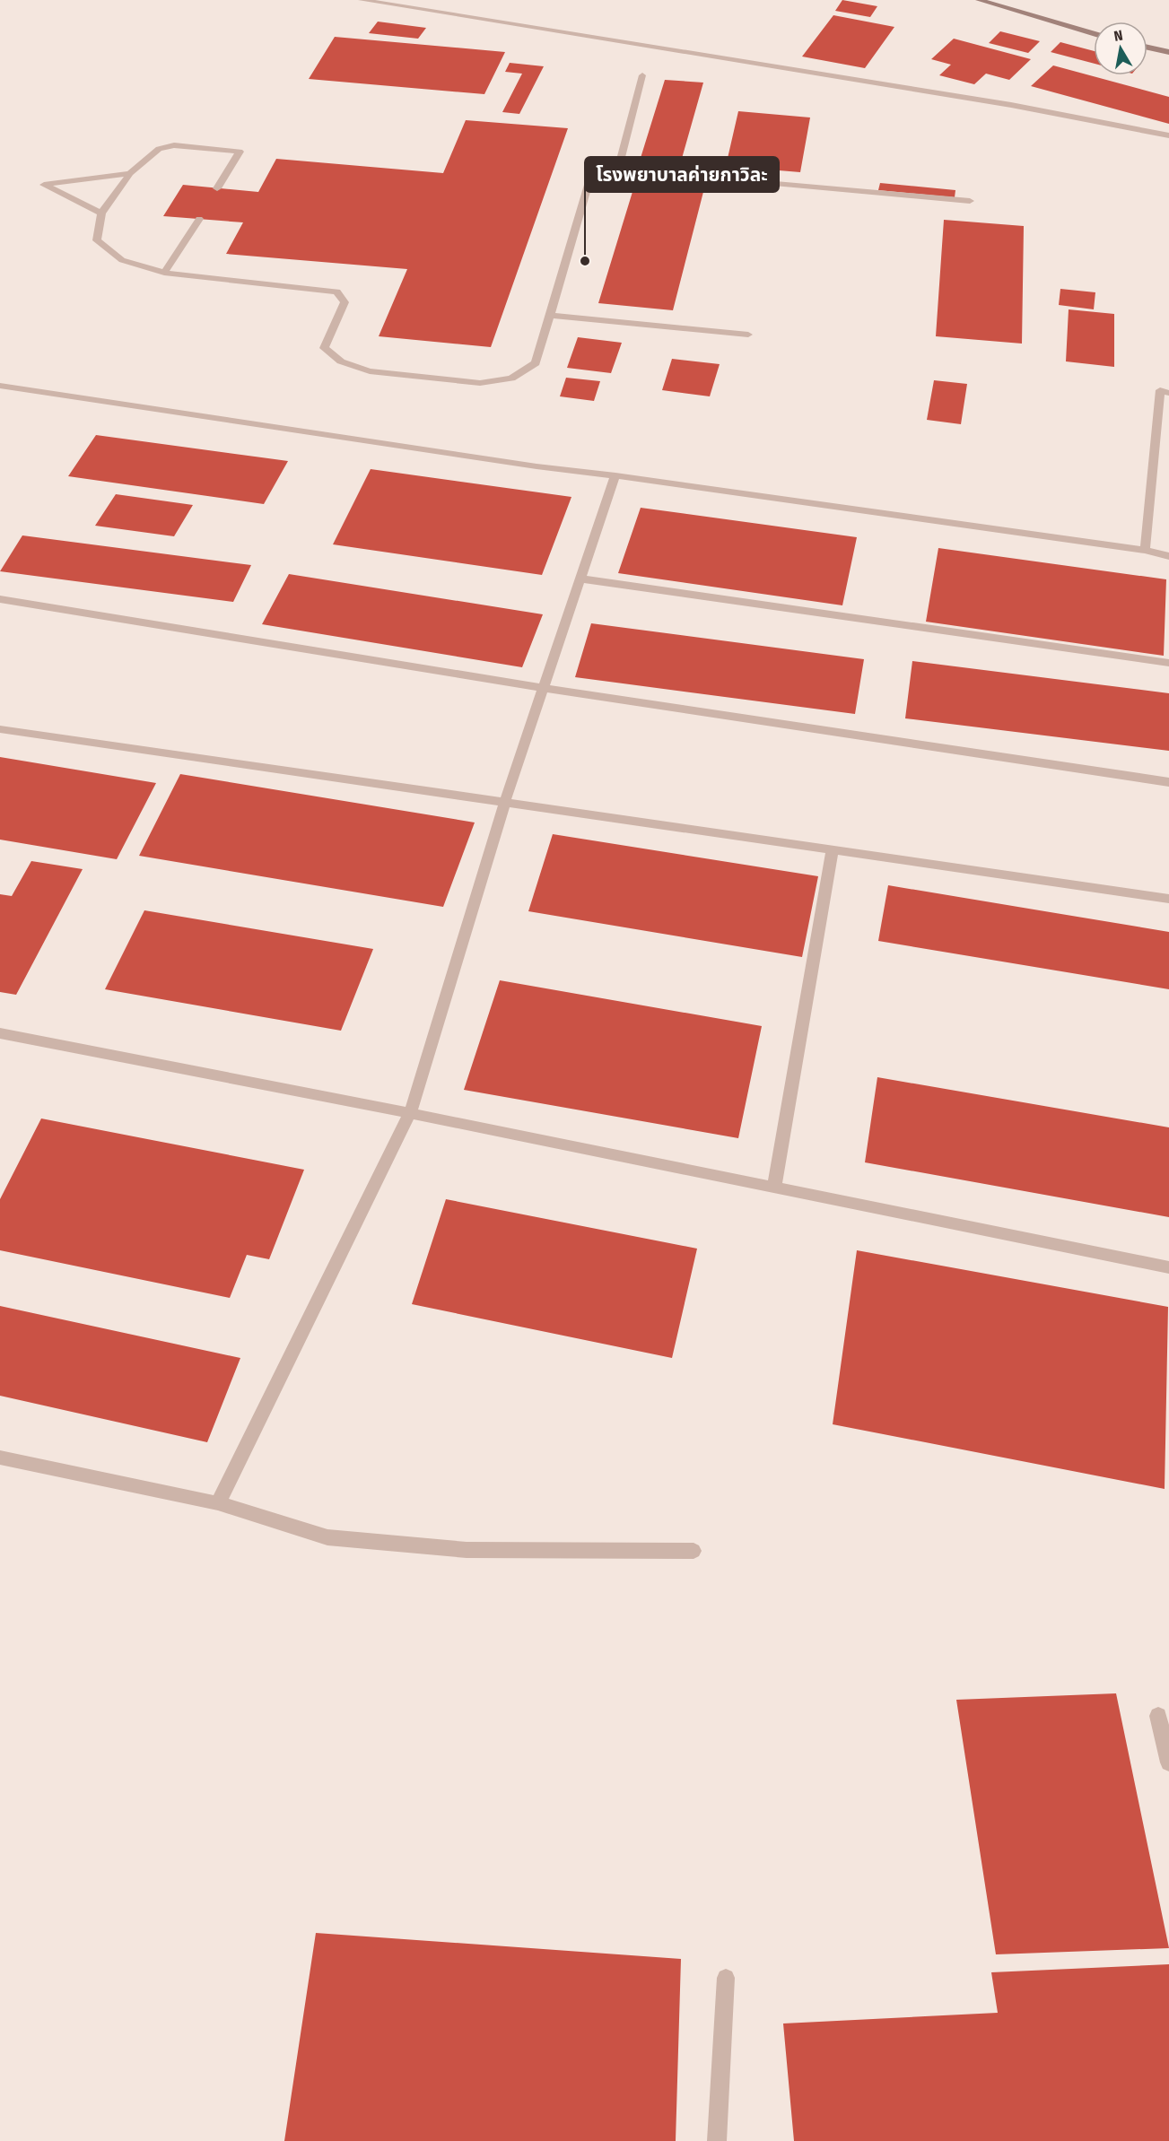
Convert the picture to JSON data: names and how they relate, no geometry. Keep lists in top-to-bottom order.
{
  "places": ["โรงพยาบาลค่ายกาวิละ"],
  "north": "top"
}
